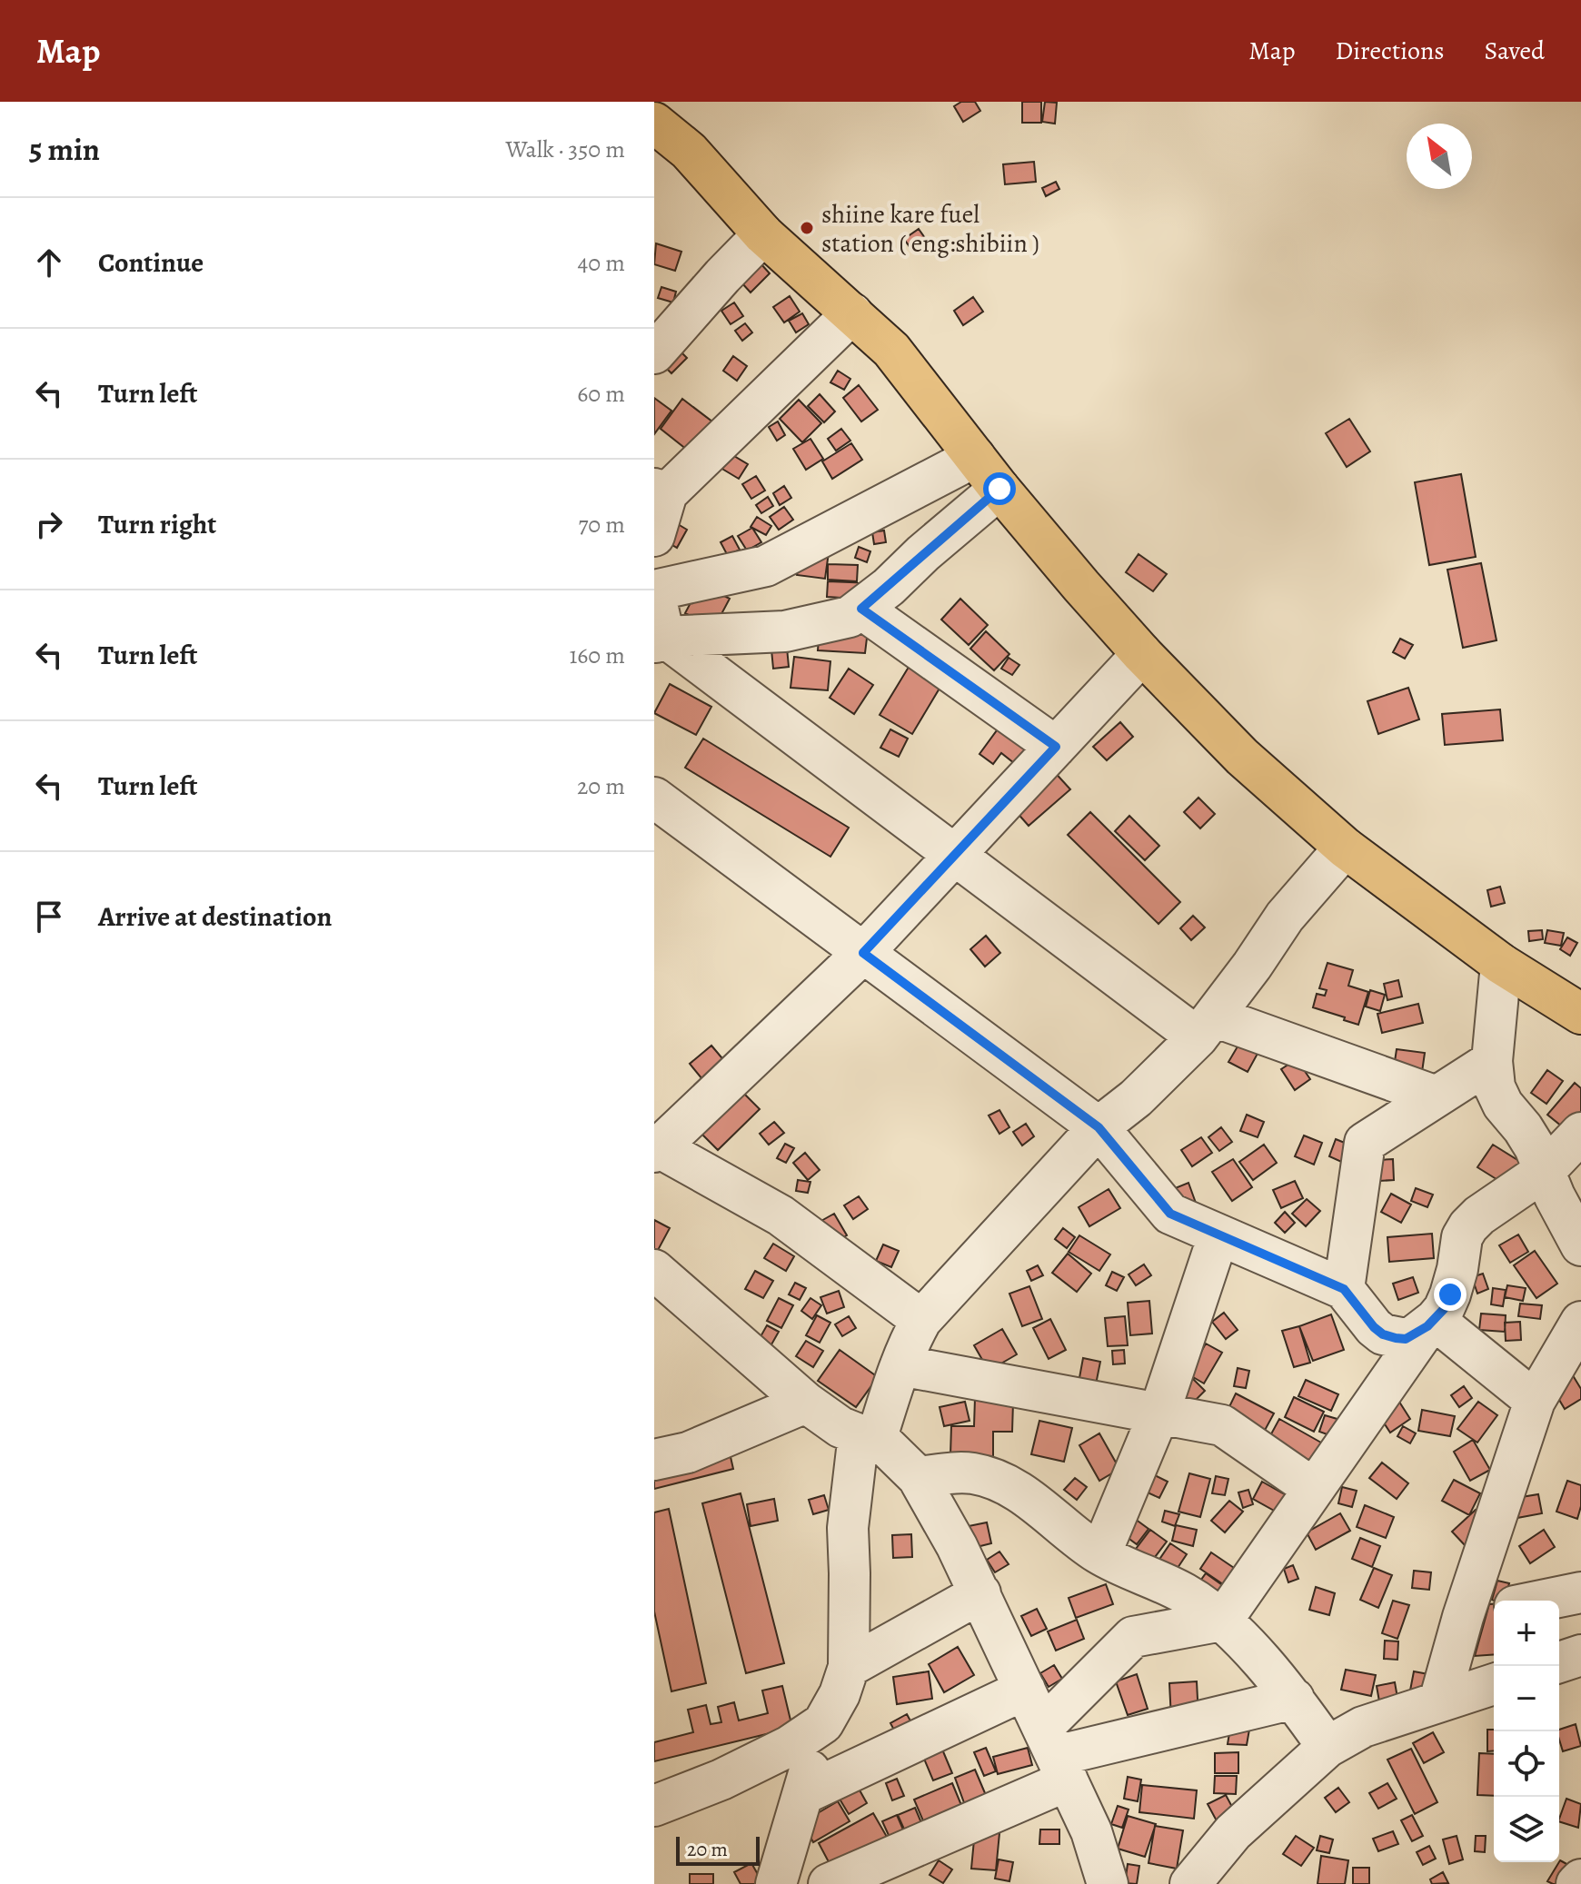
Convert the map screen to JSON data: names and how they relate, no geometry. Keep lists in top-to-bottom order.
{
  "places": ["shiine kare fuel station ( eng:shibiin )"],
  "scale_bar": "20 m",
  "north": "top left",
  "page": {
    "header": "Map",
    "nav": ["Map", "Directions", "Saved"],
    "heading": ["5 min", "Walk · 350 m"],
    "list": [
      ["Continue", "40 m"],
      ["Turn left", "60 m"],
      ["Turn right", "70 m"],
      ["Turn left", "160 m"],
      ["Turn left", "20 m"],
      "Arrive at destination"
    ],
    "map_buttons": ["+", "−"],
    "scale": "20 m"
  }
}
